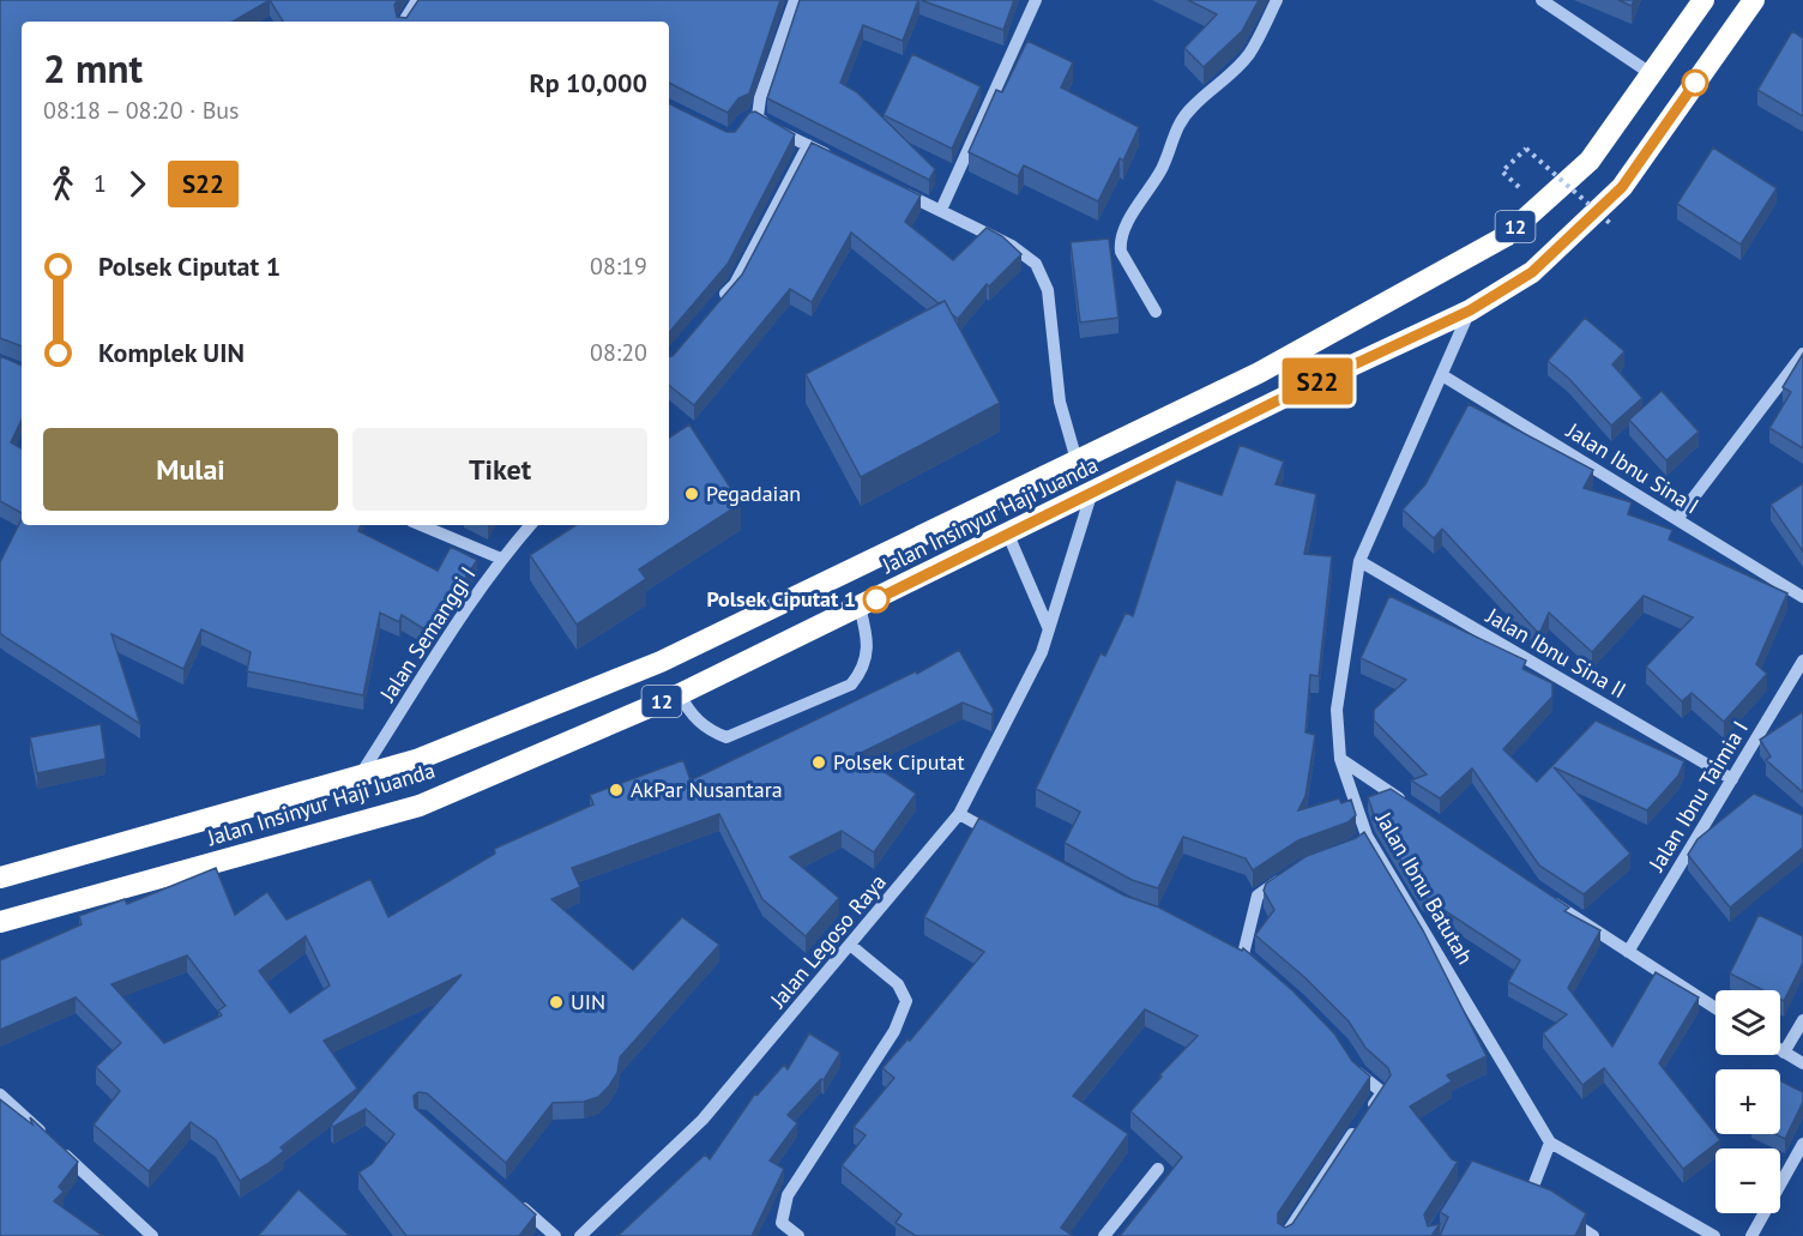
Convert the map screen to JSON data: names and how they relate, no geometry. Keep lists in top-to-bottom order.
{
  "streets": {
    "highway": ["12", "Jalan Insinyur Haji Juanda"],
    "street": [
      "Jalan Ibnu Sina I",
      "Jalan Semanggi I",
      "Jalan Ibnu Sina II",
      "Jalan Ibnu Taimia I",
      "Jalan Ibnu Batutah",
      "Jalan Legoso Raya"
    ]
  },
  "crossings": [
    ["Jalan Ibnu Sina I", "Jalan Ibnu Batutah"],
    ["Jalan Insinyur Haji Juanda", "Jalan Semanggi I"],
    ["Jalan Insinyur Haji Juanda", "Jalan Ibnu Batutah"],
    ["Jalan Insinyur Haji Juanda", "Jalan Legoso Raya"],
    ["Jalan Ibnu Sina II", "Jalan Ibnu Taimia I"],
    ["Jalan Ibnu Sina II", "Jalan Ibnu Batutah"]
  ],
  "places": [
    "Pegadaian",
    "Polsek Ciputat 1",
    "Polsek Ciputat",
    "AkPar Nusantara",
    "UIN"
  ],
  "lines": ["bus line S22"],
  "page": {
    "on_map": "S22",
    "heading": ["2 mnt", "08:18 – 08:20 · Bus", "Rp 10,000"],
    "legs": ["1", "S22"],
    "list": [
      {
        "name": "Polsek Ciputat 1",
        "value": "08:19"
      },
      {
        "name": "Komplek UIN",
        "value": "08:20"
      }
    ],
    "buttons": ["Mulai", "Tiket"],
    "map_buttons": ["+", "−"]
  }
}
